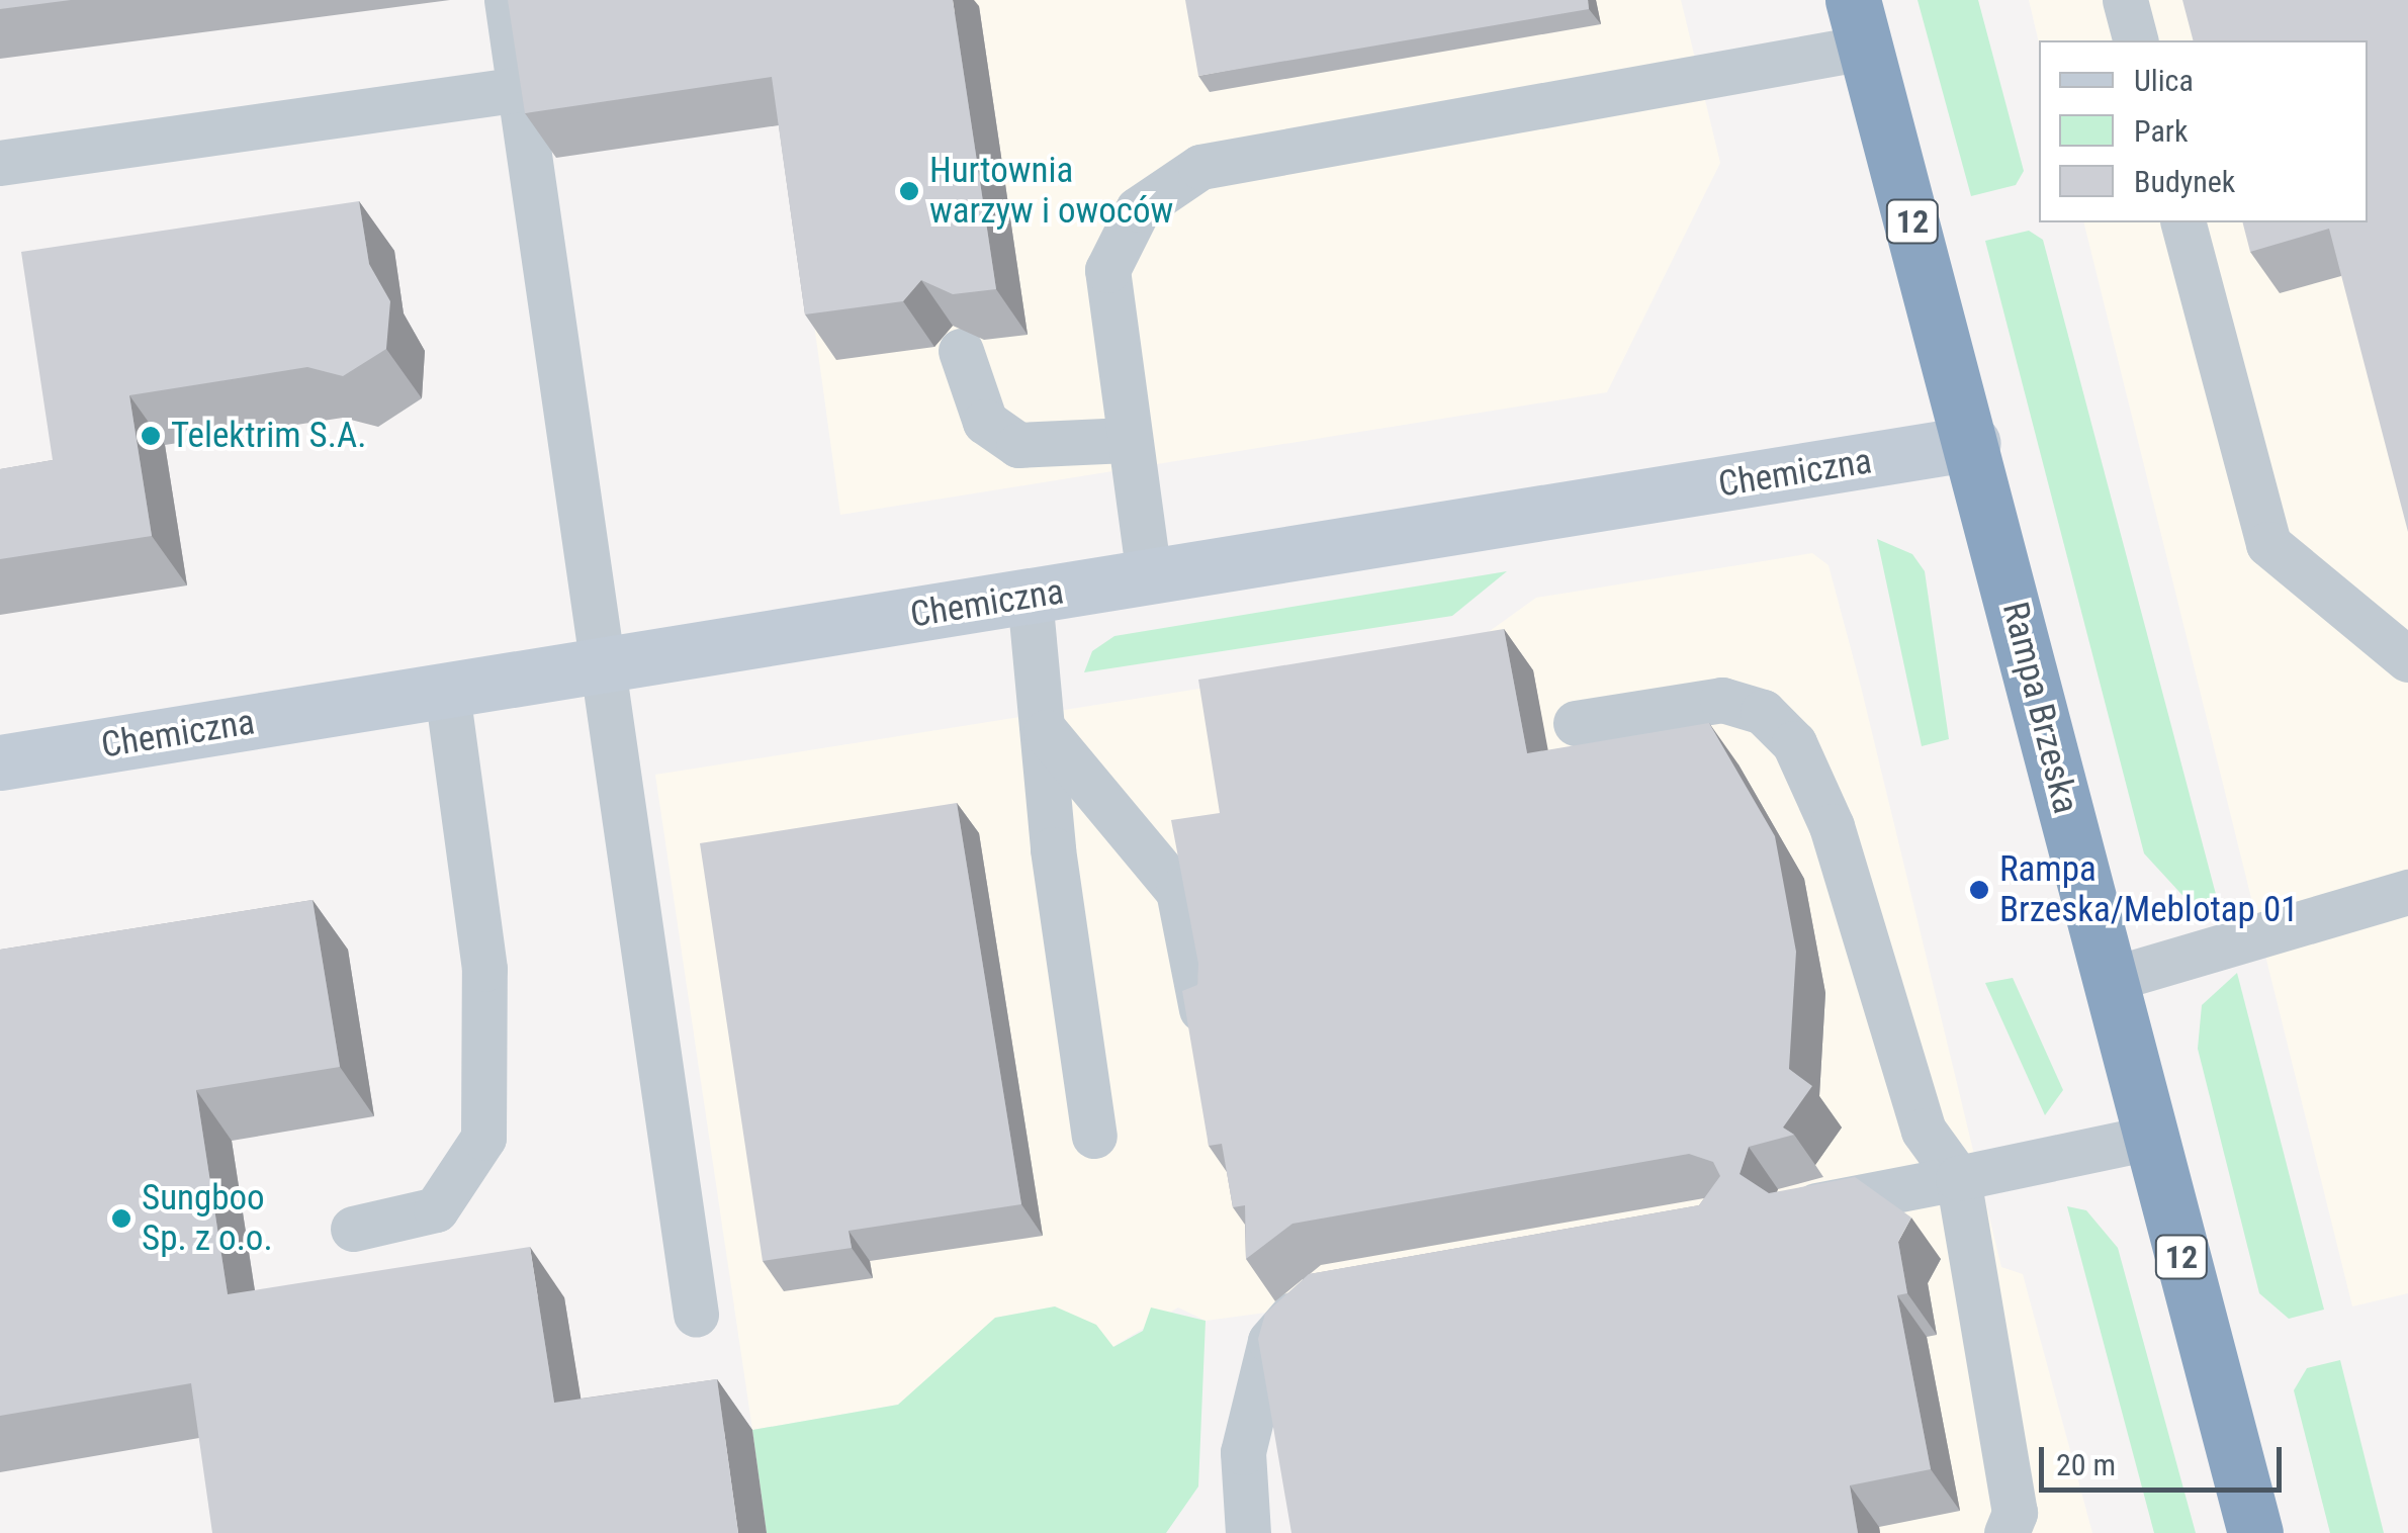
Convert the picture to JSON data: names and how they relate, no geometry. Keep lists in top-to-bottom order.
{
  "streets": {
    "highway": ["12", "Rampa Brzeska"],
    "street": ["Chemiczna"]
  },
  "crossings": [
    ["Chemiczna", "Rampa Brzeska"]
  ],
  "places": [
    "Hurtownia warzyw i owoców",
    "Telektrim S.A.",
    "Rampa Brzeska/Meblotap 01",
    "Sungboo Sp. z o.o."
  ],
  "legend": ["Ulica", "Park", "Budynek"],
  "scale_bar": "20 m"
}
